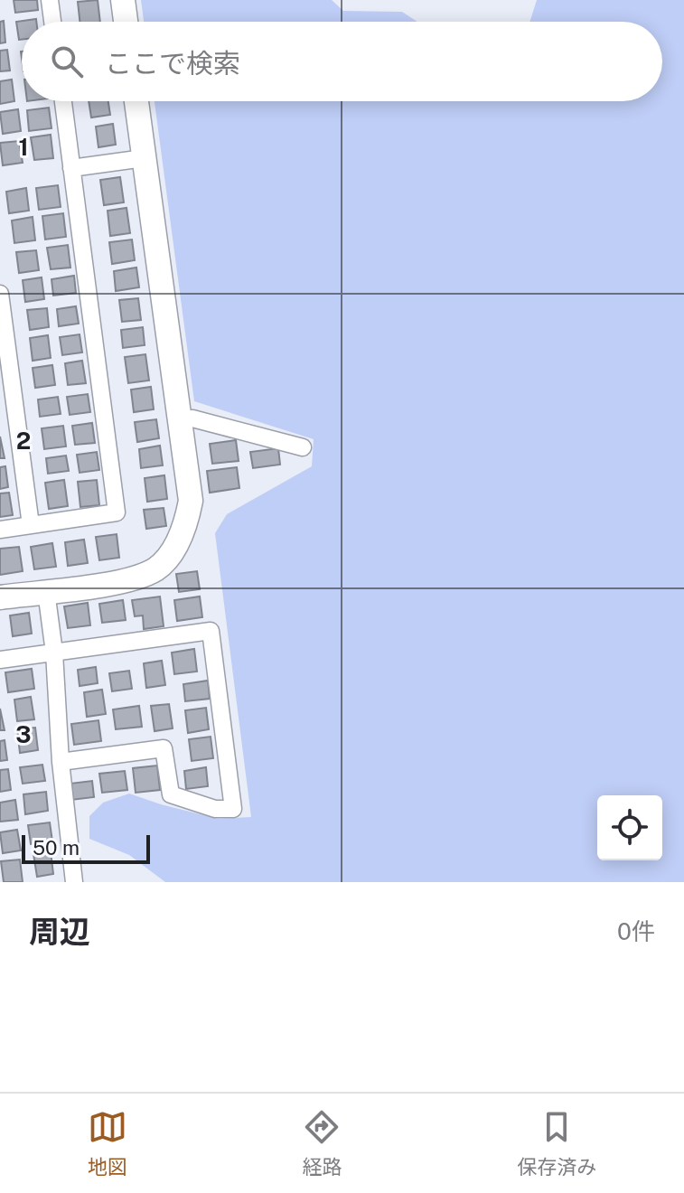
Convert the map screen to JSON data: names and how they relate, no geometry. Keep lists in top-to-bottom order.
{
  "scale_bar": "50 m",
  "page": {
    "search": "ここで検索",
    "scale": "50 m",
    "heading": ["周辺", "0件"],
    "nav": ["地図", "経路", "保存済み"]
  },
  "grid": {
    "rows": ["1", "2", "3"]
  }
}
